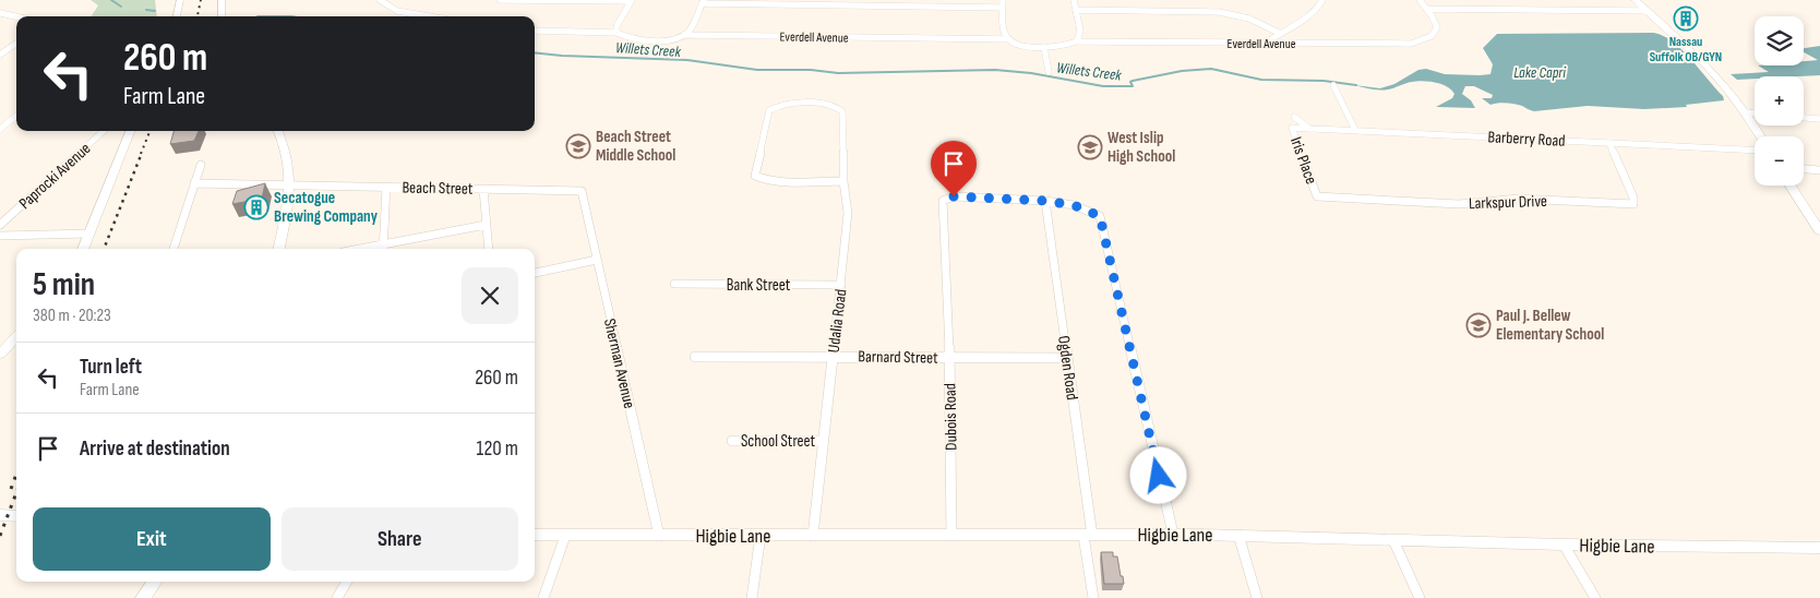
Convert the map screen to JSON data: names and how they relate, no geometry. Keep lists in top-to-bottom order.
{
  "streets": {
    "main road": ["Higbie Lane"],
    "street": [
      "Everdell Avenue",
      "Barberry Road",
      "Iris Place",
      "Paprocki Avenue",
      "Beach Street",
      "Larkspur Drive",
      "Bank Street",
      "Udalia Road",
      "Barnard Street",
      "Sherman Avenue",
      "Ogden Road",
      "Dubois Road",
      "School Street"
    ]
  },
  "crossings": [
    ["Barberry Road", "Iris Place"],
    ["Barberry Road", "Larkspur Drive"],
    ["Iris Place", "Larkspur Drive"],
    ["Beach Street", "Sherman Avenue"],
    ["Bank Street", "Udalia Road"],
    ["Udalia Road", "Barnard Street"],
    ["Udalia Road", "School Street"],
    ["Udalia Road", "Higbie Lane"],
    ["Barnard Street", "Ogden Road"],
    ["Barnard Street", "Dubois Road"],
    ["Sherman Avenue", "Higbie Lane"],
    ["Ogden Road", "Dubois Road"],
    ["Ogden Road", "Higbie Lane"],
    ["Dubois Road", "Higbie Lane"]
  ],
  "water": ["Willets Creek", "Lake Capri"],
  "places": {
    "building": ["Nassau Suffolk OB/GYN", "Secatogue Brewing Company"],
    "school or university": ["Beach Street Middle School", "West Islip High School", "Paul J. Bellew Elementary School"]
  },
  "page": {
    "map_buttons": ["+", "−"],
    "turn": ["260 m", "Farm Lane"],
    "heading": ["5 min", "380 m · 20:23"],
    "list": [
      {
        "name": "Turn left",
        "note": "Farm Lane",
        "value": "260 m"
      },
      {
        "name": "Arrive at destination",
        "value": "120 m"
      }
    ],
    "buttons": ["Exit", "Share"]
  }
}
